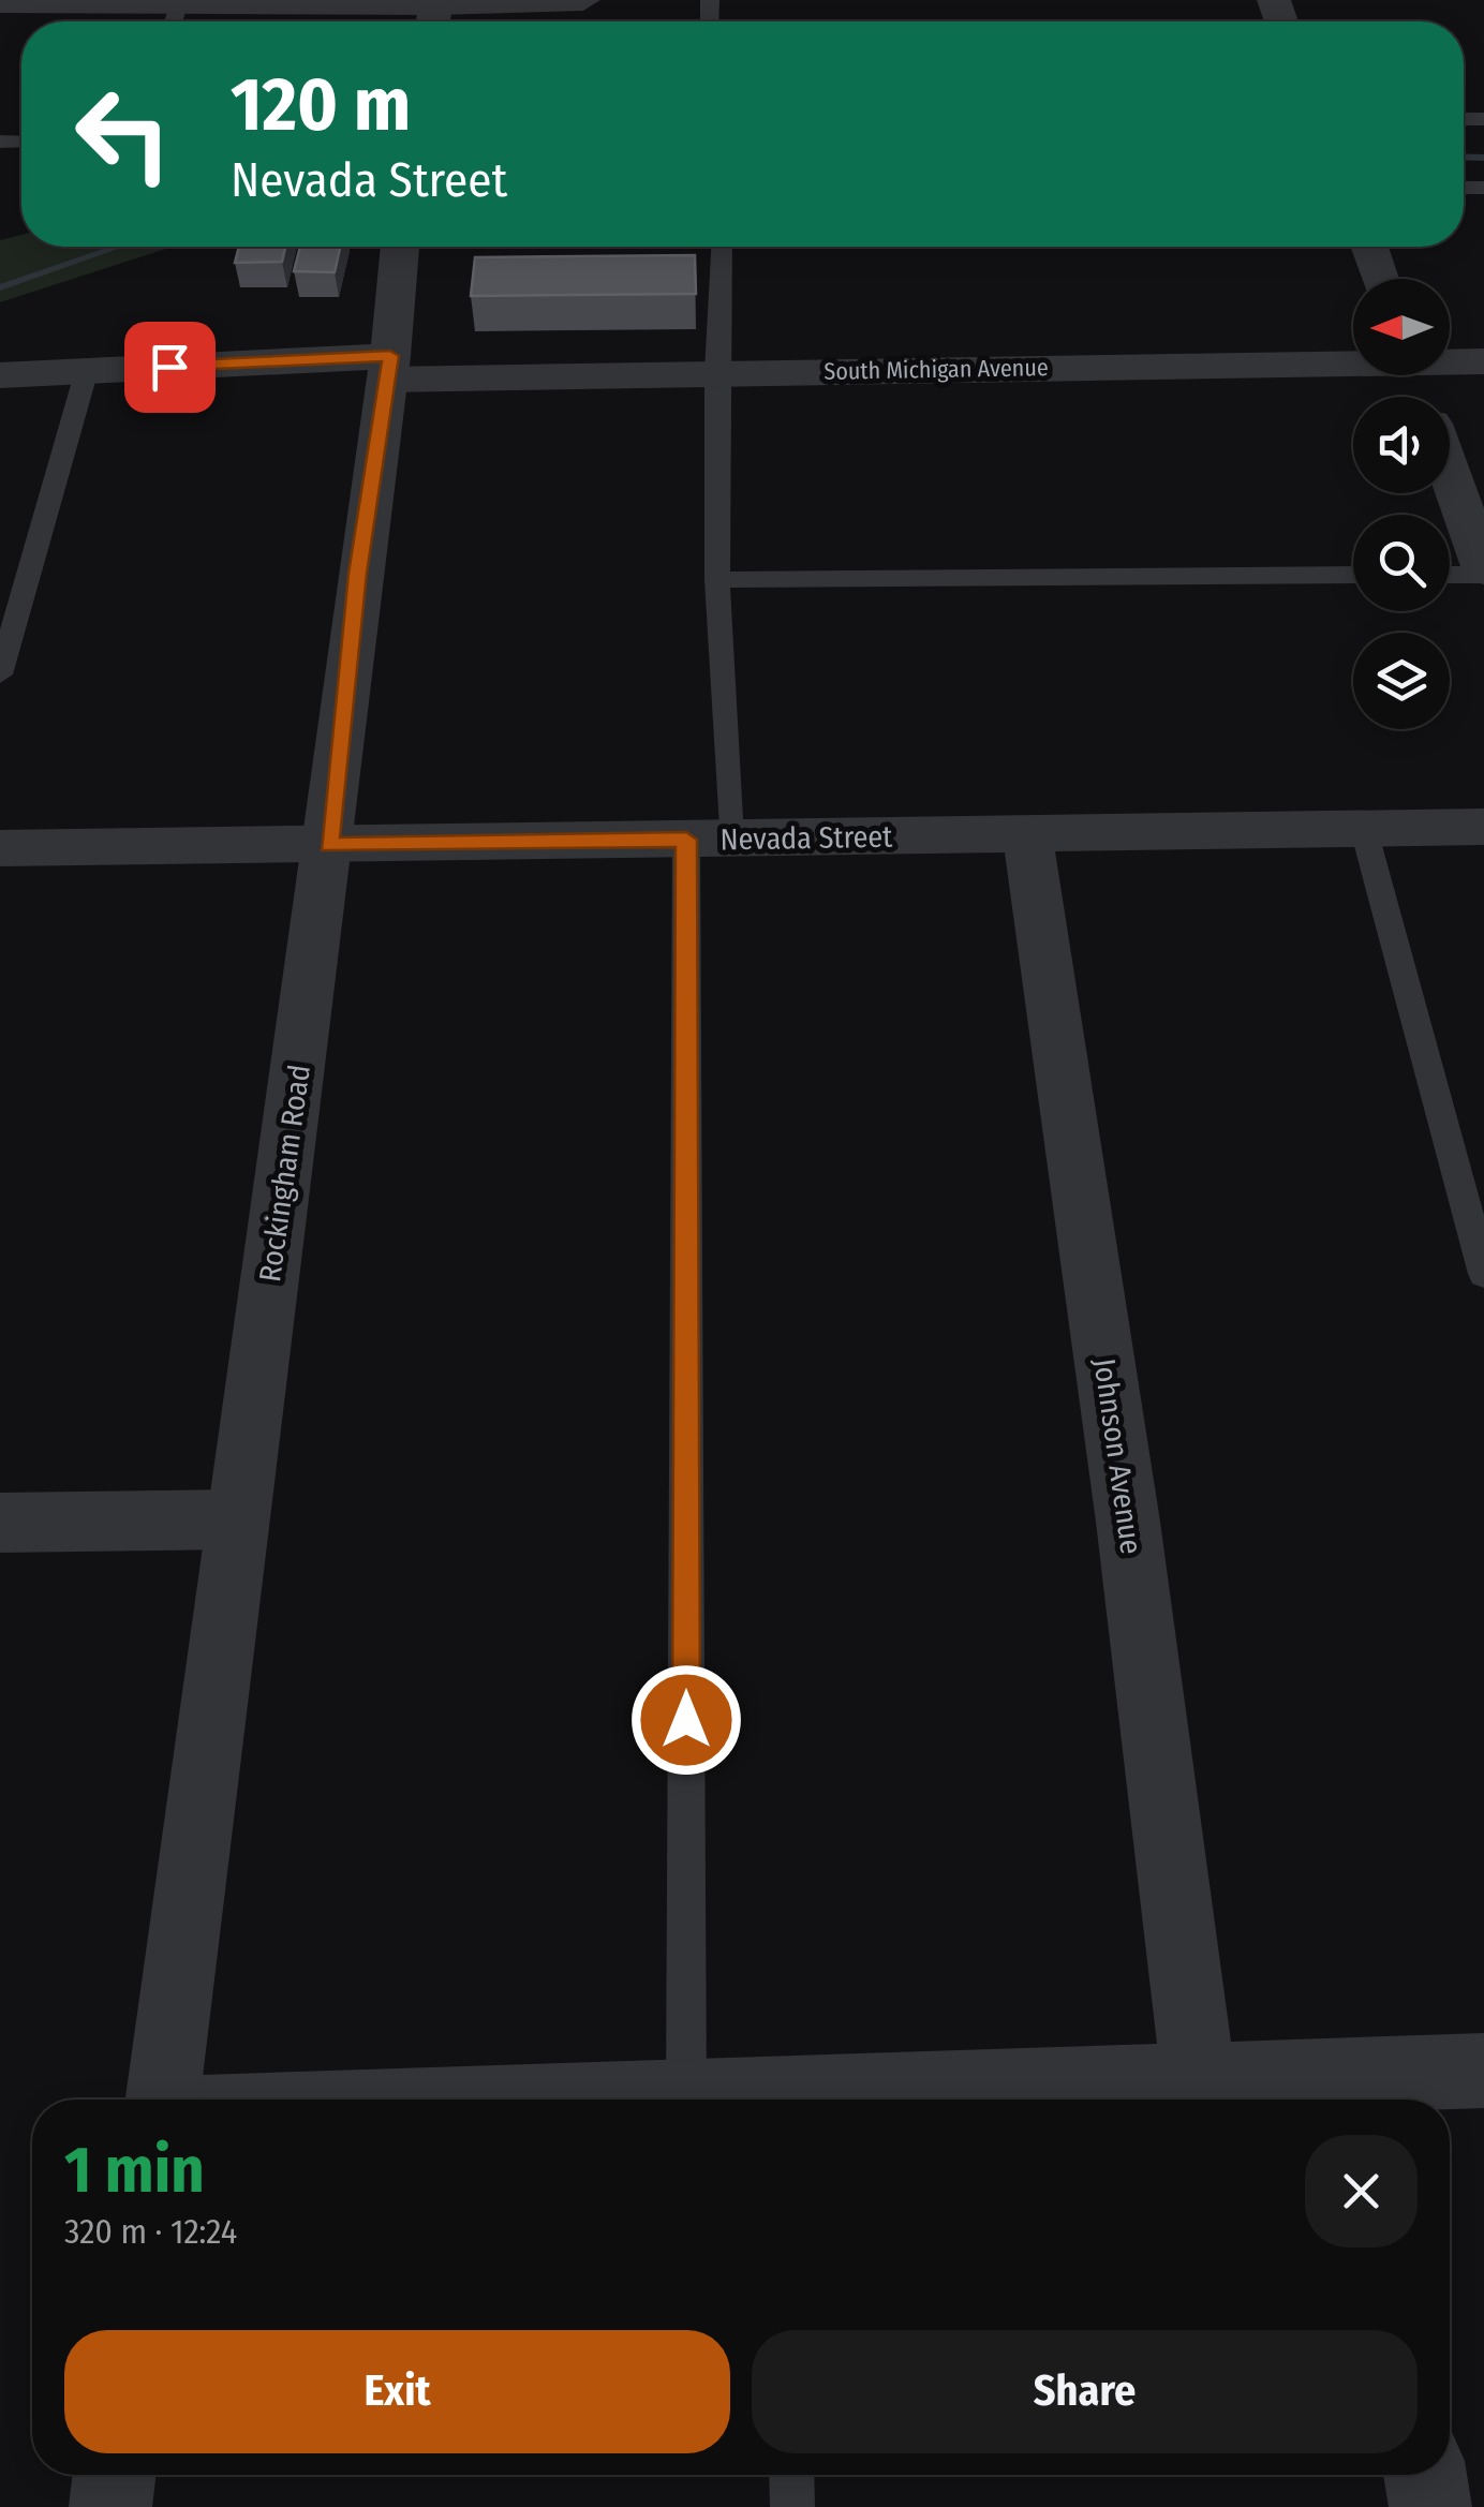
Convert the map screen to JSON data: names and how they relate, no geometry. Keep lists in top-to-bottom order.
{
  "streets": {
    "street": [
      "South Michigan Avenue",
      "Nevada Street",
      "Rockingham Road",
      "Johnson Avenue"
    ]
  },
  "crossings": [
    ["South Michigan Avenue", "Rockingham Road"],
    ["Nevada Street", "Rockingham Road"],
    ["Nevada Street", "Johnson Avenue"]
  ],
  "north": "left",
  "page": {
    "turn": ["120 m", "Nevada Street"],
    "heading": ["1 min", "320 m · 12:24"],
    "buttons": ["Exit", "Share"]
  }
}
